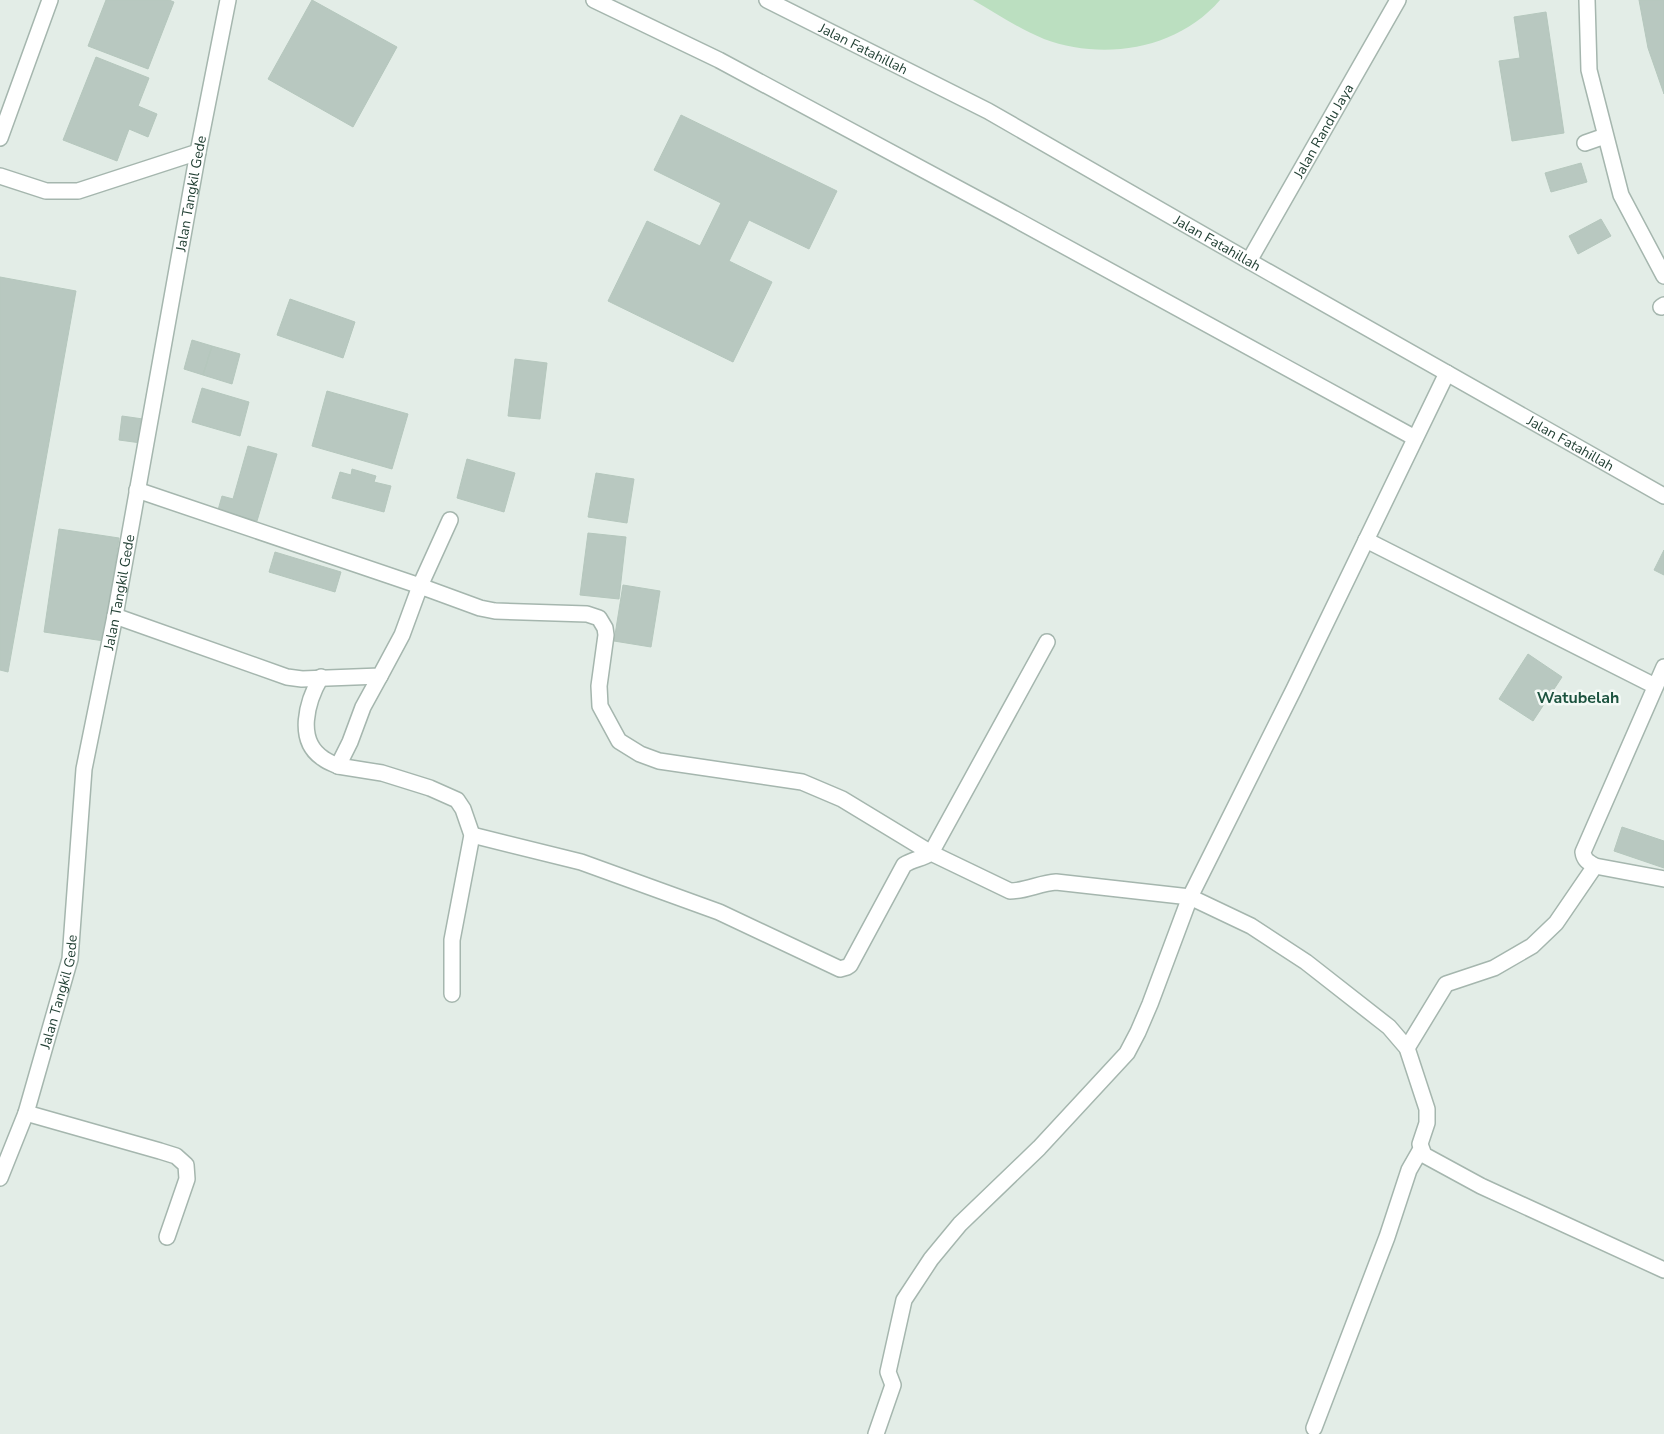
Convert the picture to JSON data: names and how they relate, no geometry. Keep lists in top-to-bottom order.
{
  "streets": {
    "street": ["Jalan Fatahillah", "Jalan Randu Jaya", "Jalan Tangkil Gede"]
  },
  "crossings": [
    ["Jalan Fatahillah", "Jalan Randu Jaya"]
  ],
  "districts": ["Watubelah"]
}
